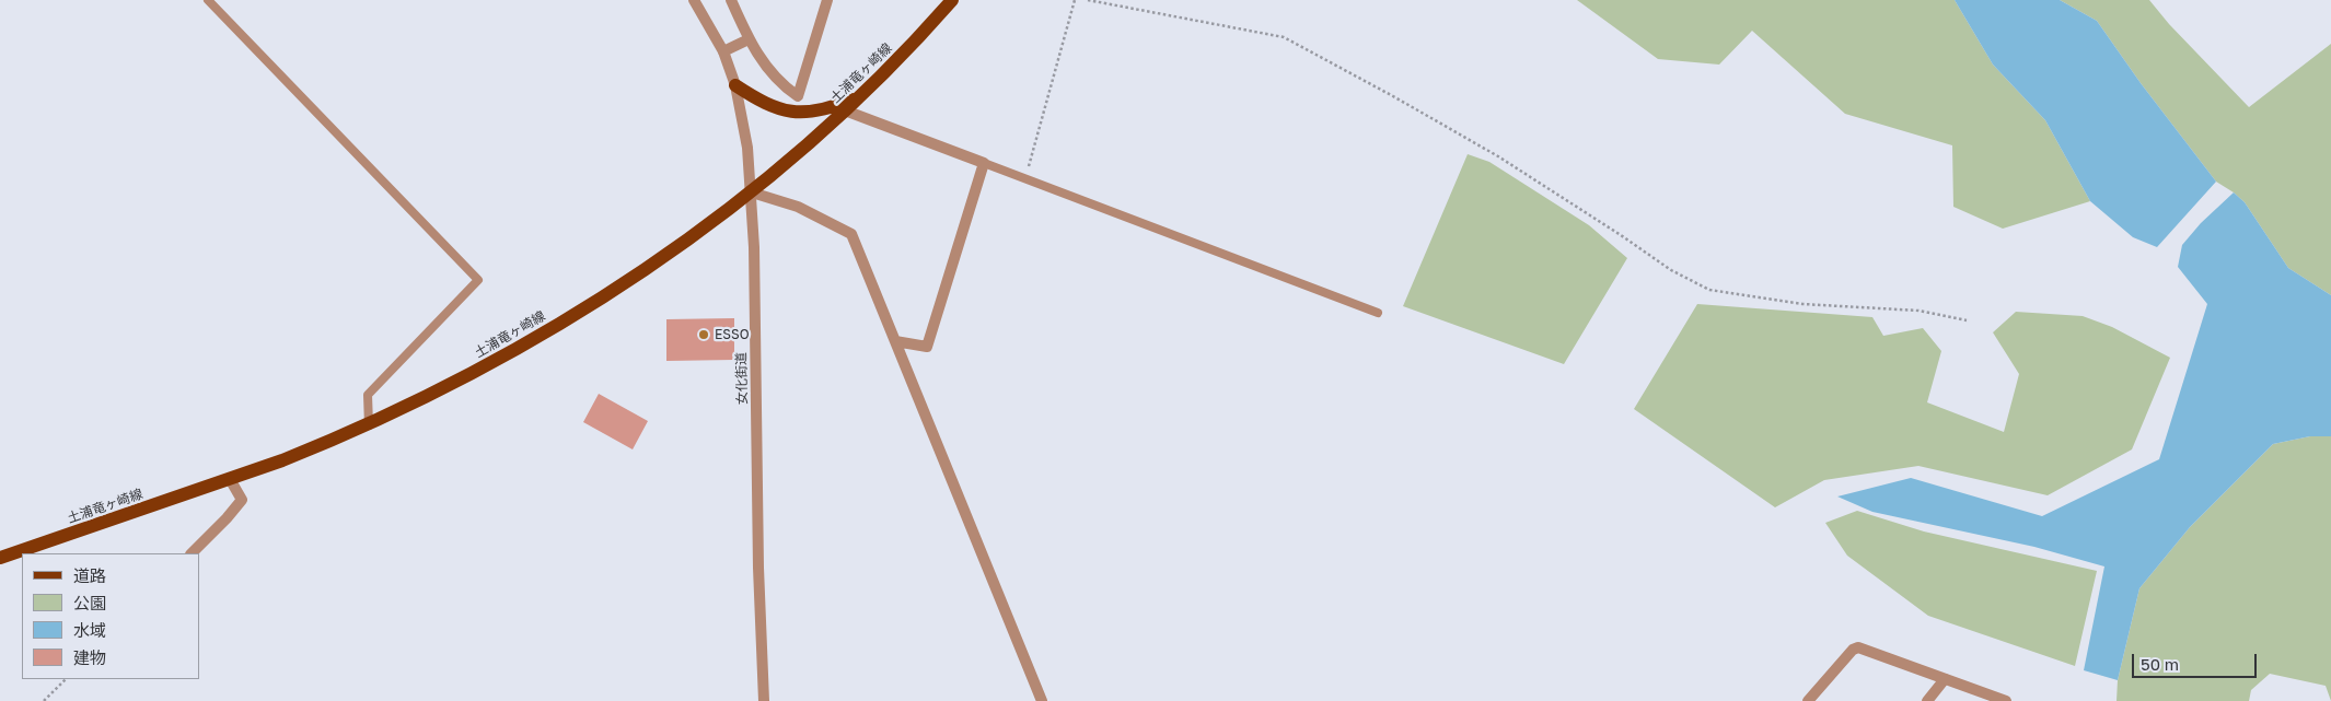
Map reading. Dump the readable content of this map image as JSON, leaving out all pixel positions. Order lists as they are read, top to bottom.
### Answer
{
  "streets": {
    "main road": ["土浦竜ヶ崎線"],
    "street": ["女化街道"]
  },
  "crossings": [
    ["土浦竜ヶ崎線", "女化街道"]
  ],
  "places": ["ESSO"],
  "legend": [
    "道路",
    "公園",
    "水域",
    "建物"
  ],
  "scale_bar": "50 m"
}
